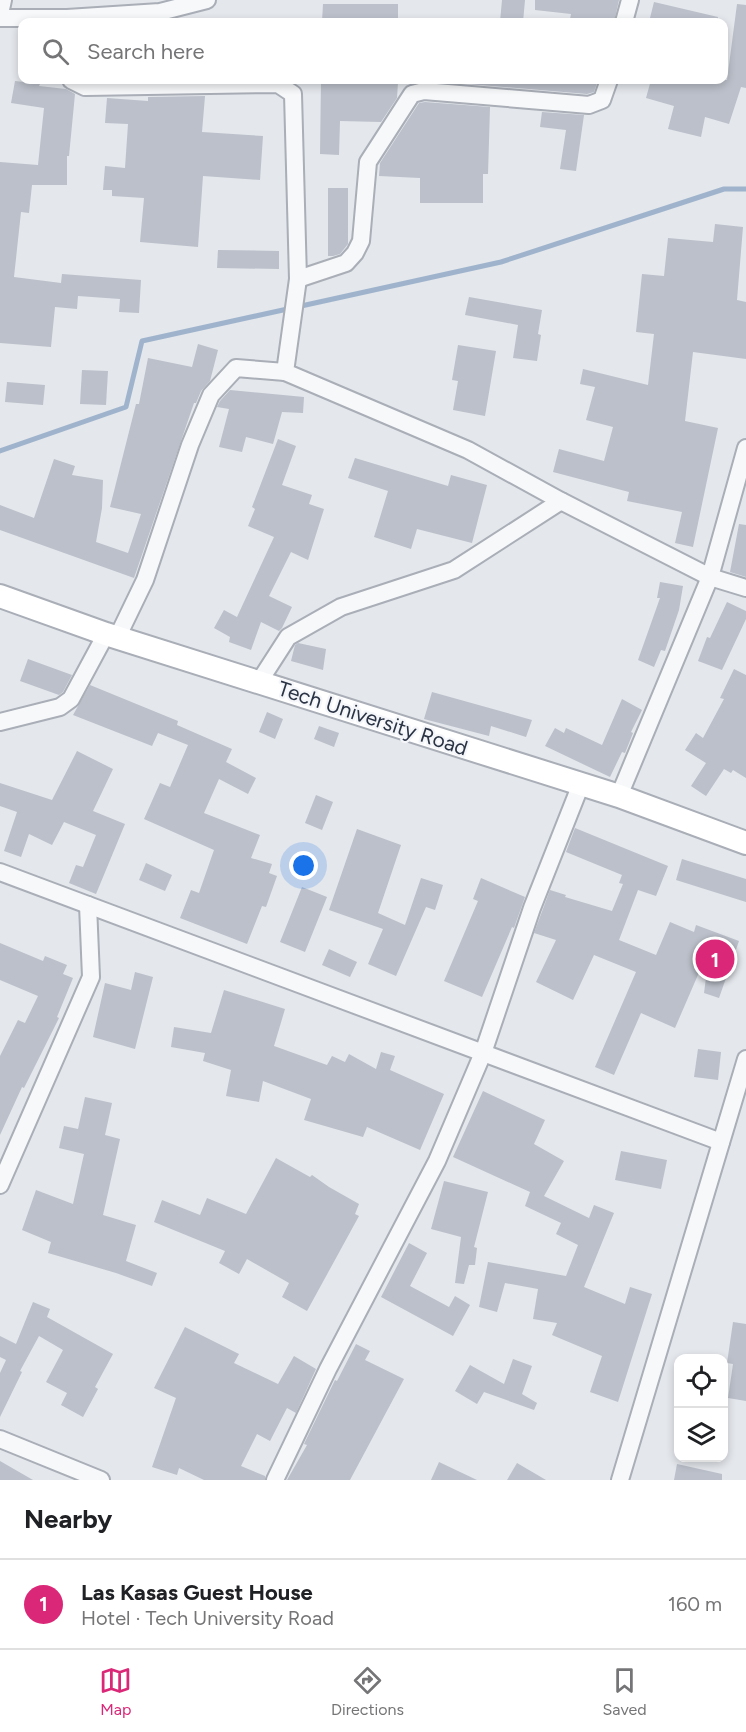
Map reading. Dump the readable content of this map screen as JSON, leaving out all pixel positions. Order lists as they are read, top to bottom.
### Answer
{
  "streets": {
    "street": ["Tech University Road"]
  },
  "page": {
    "search": "Search here",
    "pins": "1",
    "heading": "Nearby",
    "list": [
      {
        "mark": "1",
        "name": "Las Kasas Guest House",
        "note": "Hotel · Tech University Road",
        "value": "160 m"
      }
    ],
    "nav": ["Map", "Directions", "Saved"]
  }
}
